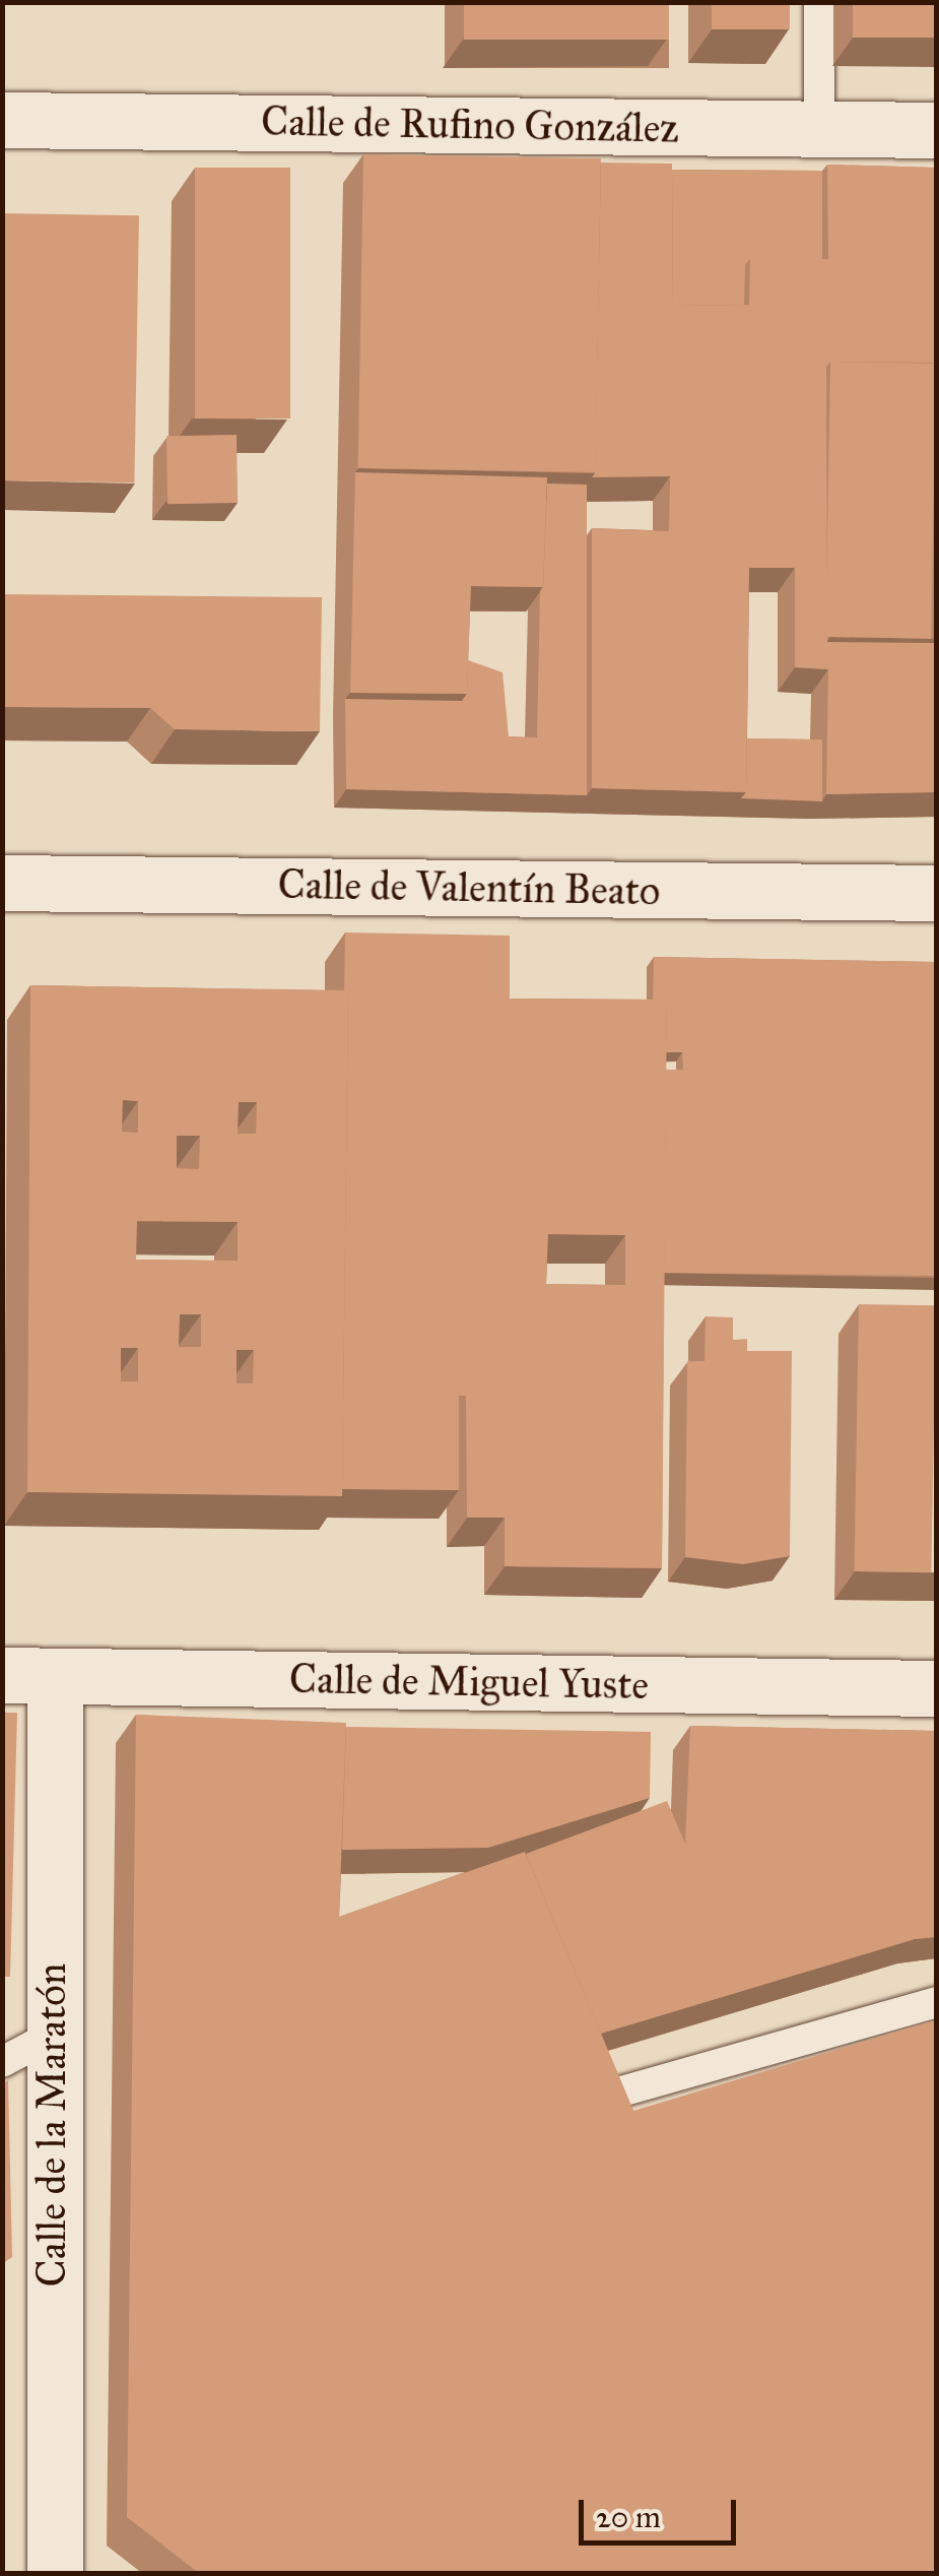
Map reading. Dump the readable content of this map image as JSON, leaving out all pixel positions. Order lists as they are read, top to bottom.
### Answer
{
  "streets": {
    "street": [
      "Calle de Rufino González",
      "Calle de Valentín Beato",
      "Calle de Miguel Yuste",
      "Calle de la Maratón"
    ]
  },
  "crossings": [
    ["Calle de Miguel Yuste", "Calle de la Maratón"]
  ],
  "scale_bar": "20 m"
}
